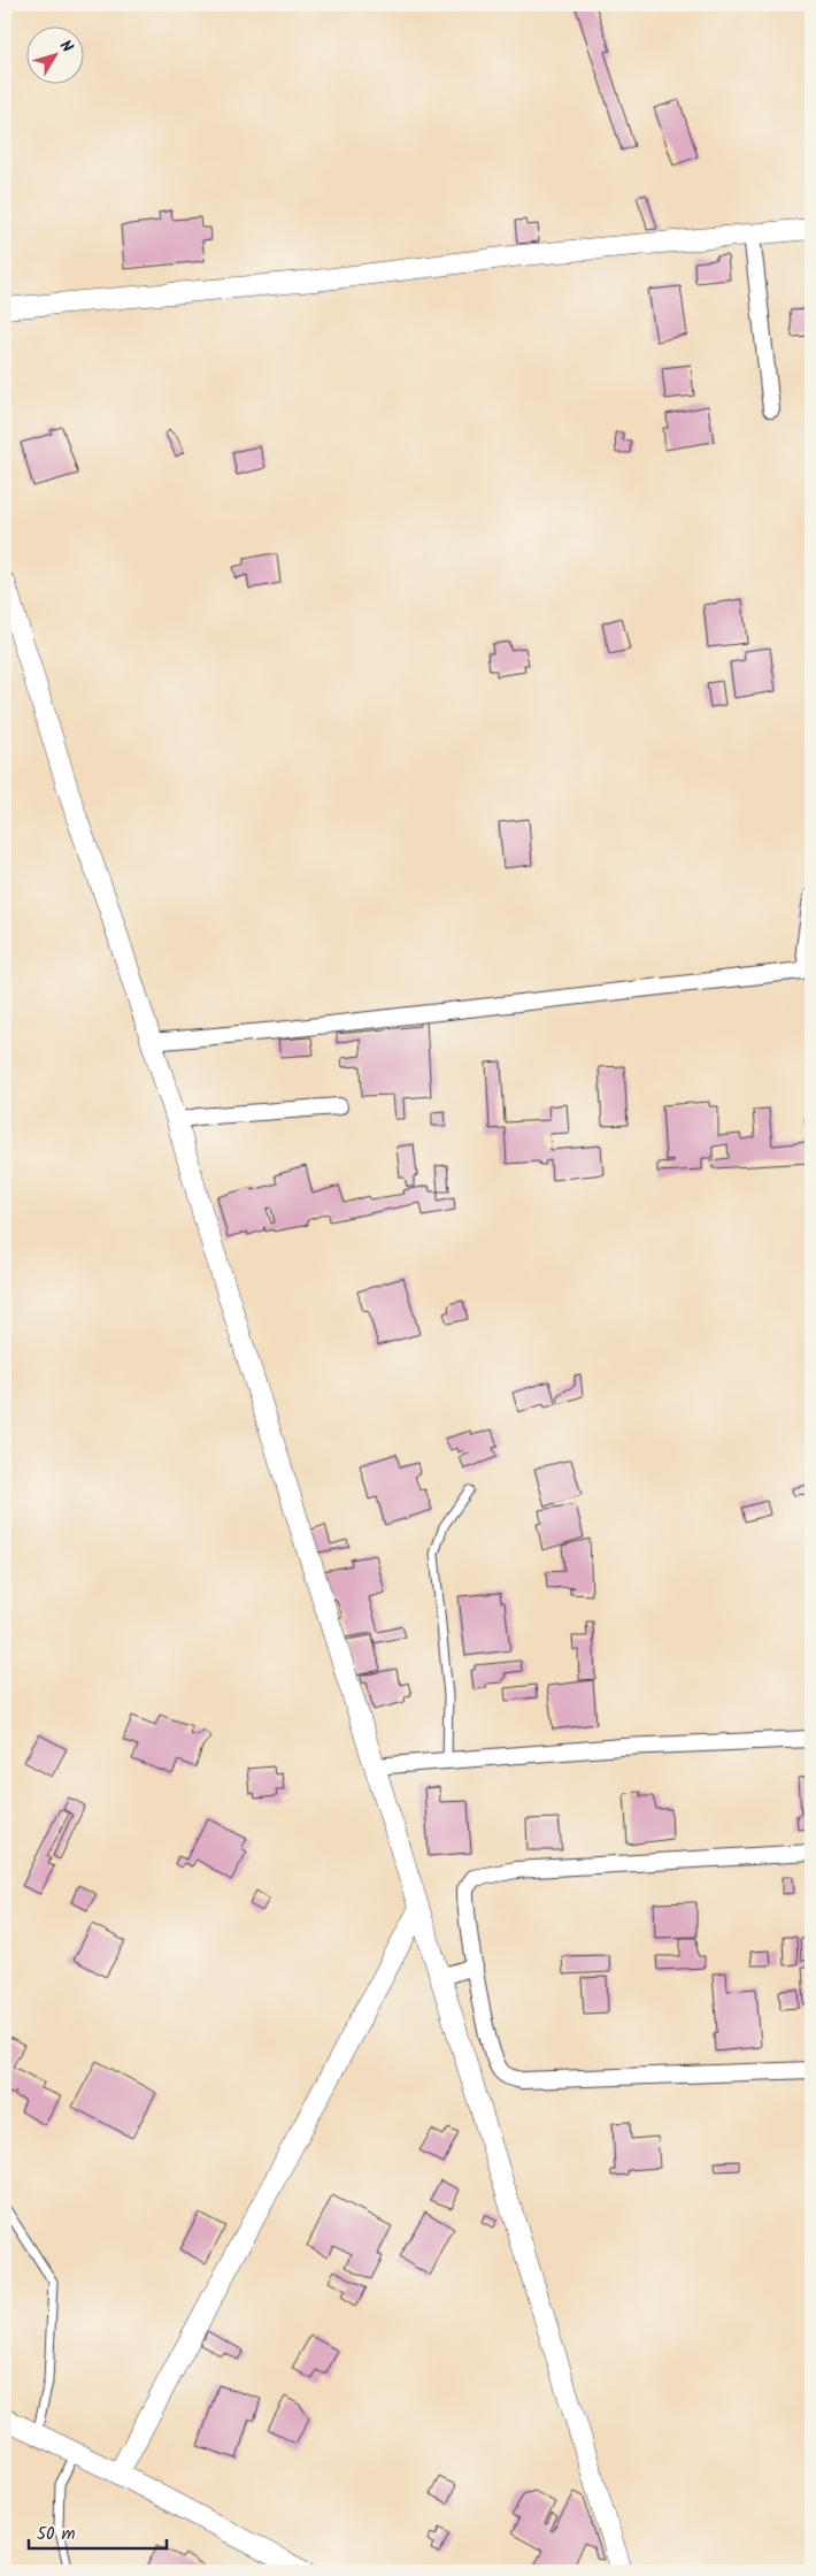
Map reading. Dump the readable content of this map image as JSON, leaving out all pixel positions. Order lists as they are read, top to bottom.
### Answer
{
  "scale_bar": "50 m",
  "north": "top right"
}
